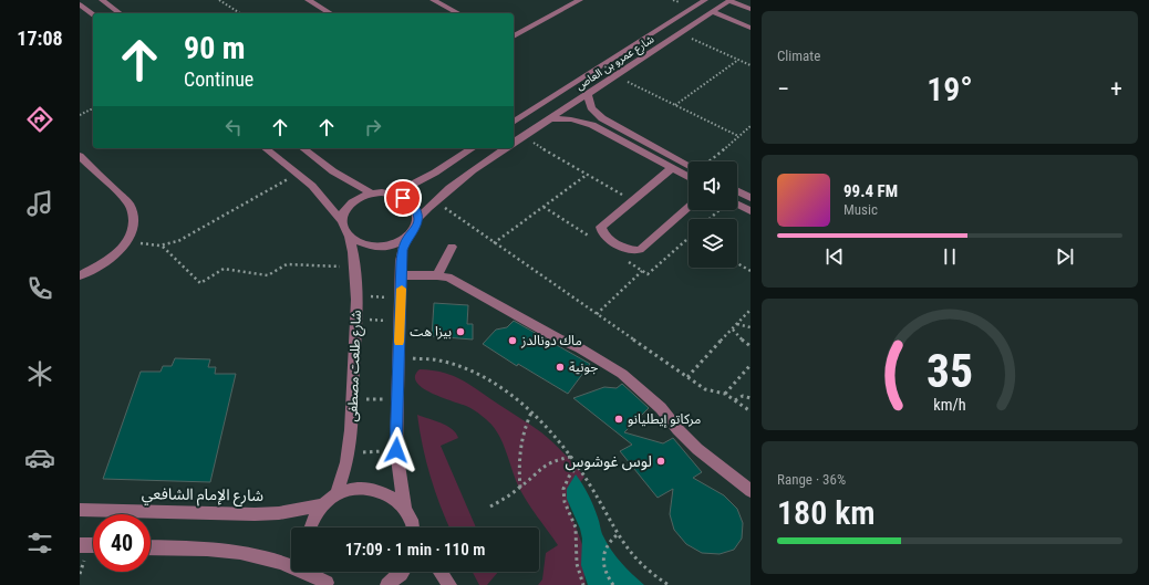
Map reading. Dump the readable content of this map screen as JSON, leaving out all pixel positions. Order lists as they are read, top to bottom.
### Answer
{
  "streets": {
    "street": ["شارع عمرو بن العاص", "شارع طلعت مصطفى", "شارع الإمام الشافعي"]
  },
  "crossings": [
    ["شارع عمرو بن العاص", "شارع طلعت مصطفى"]
  ],
  "places": [
    "بيزا هت",
    "ماك دونالدز",
    "جونية",
    "مركاتو إيطليانو",
    "لوس غوشوس"
  ],
  "page": {
    "tabs": "17:08",
    "tile": [
      "Climate",
      ["Range · 36%", "180 km"]
    ],
    "turn": ["90 m", "Continue"],
    "heat": ["−", "19°", "+"],
    "song": ["99.4 FM", "Music"],
    "limit": "40",
    "trip": "17:09 · 1 min · 110 m",
    "gauge": ["35", "km/h"]
  }
}
